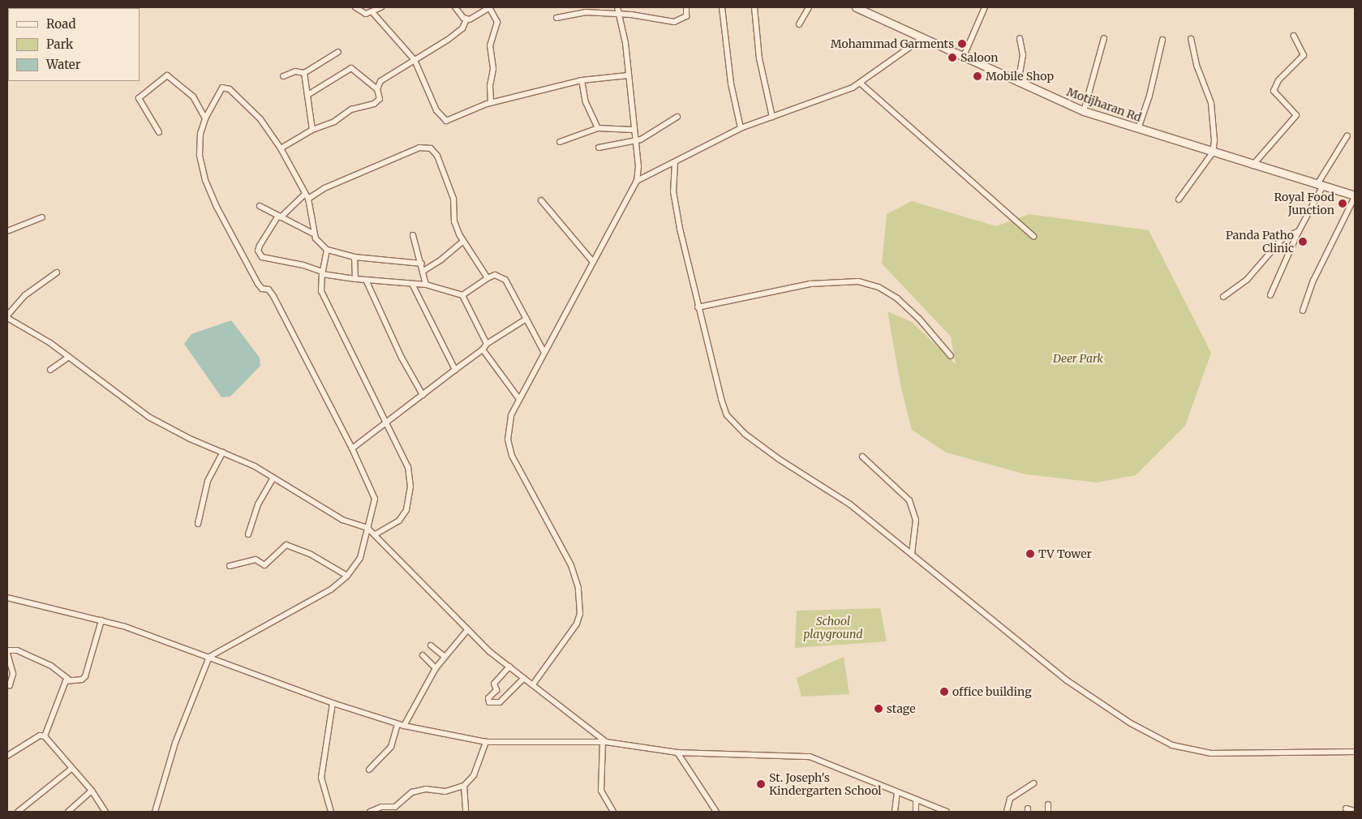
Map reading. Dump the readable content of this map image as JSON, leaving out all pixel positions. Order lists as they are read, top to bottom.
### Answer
{
  "streets": {
    "main road": ["Motijharan Rd"]
  },
  "parks": ["Deer Park", "School playground"],
  "places": [
    "Mohammad Garments",
    "Saloon",
    "Mobile Shop",
    "Royal Food Junction",
    "Panda Patho Clinic",
    "TV Tower",
    "office building",
    "stage",
    "St. Joseph's Kindergarten School"
  ],
  "legend": ["Road", "Park", "Water"]
}
